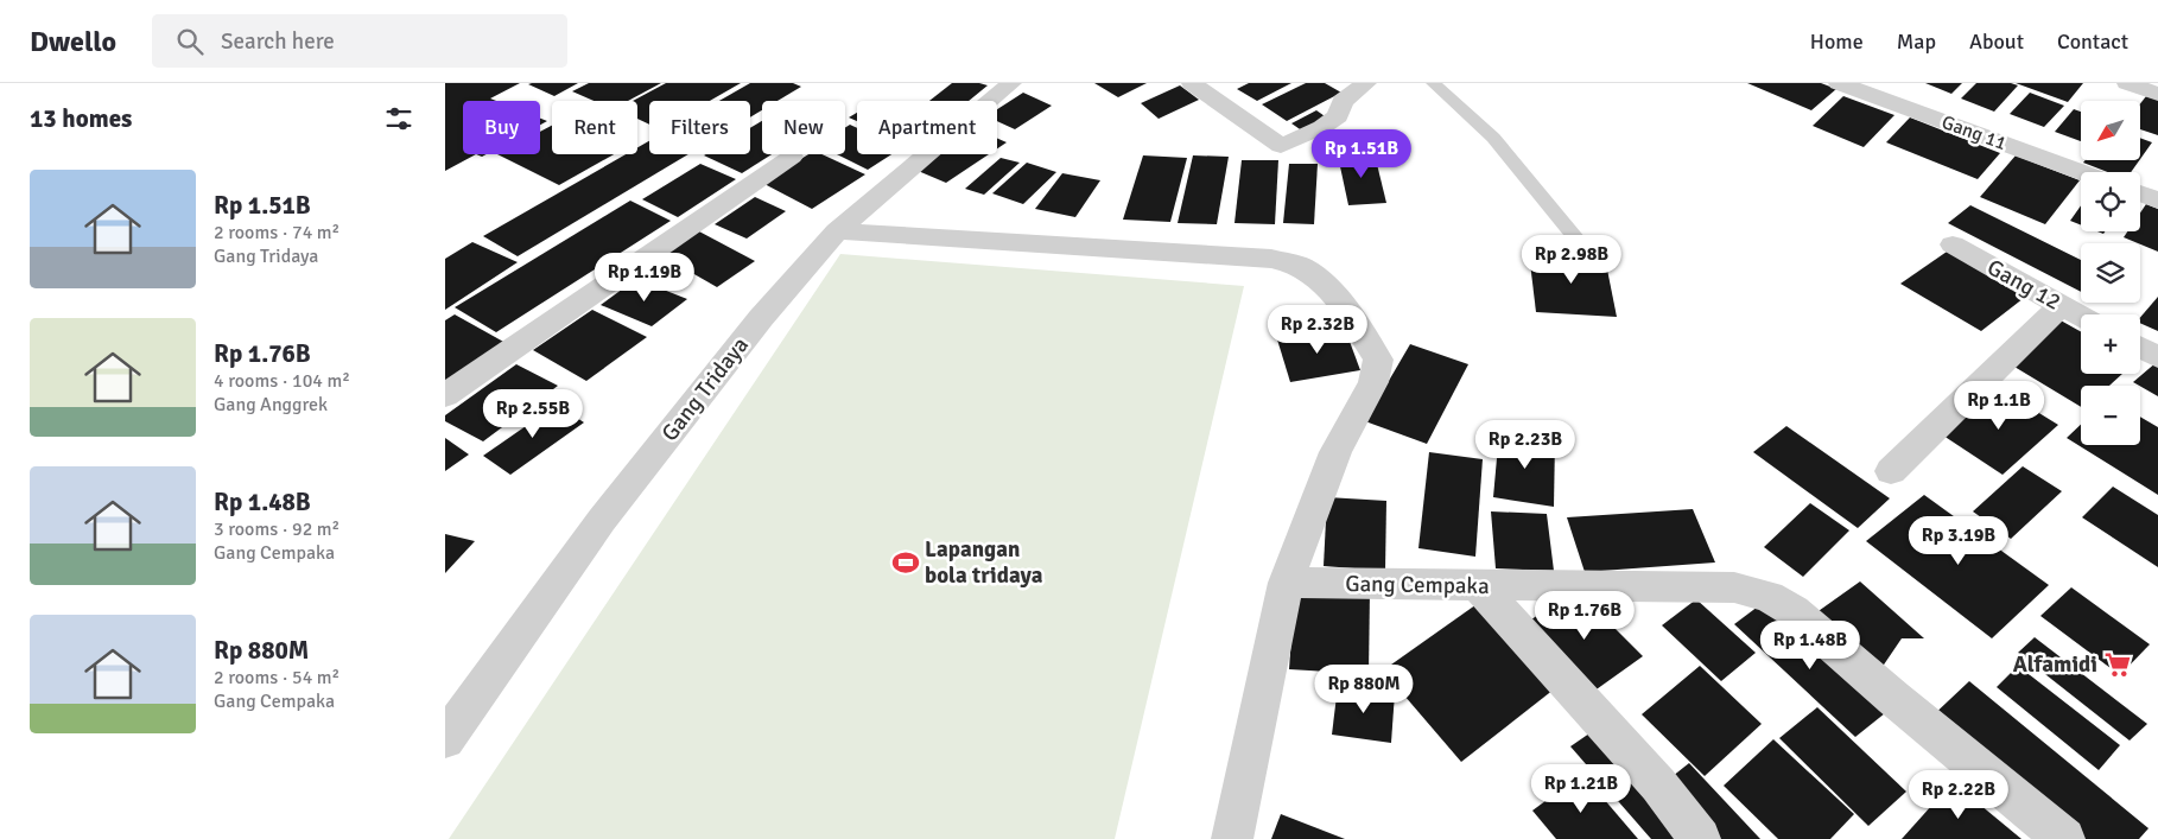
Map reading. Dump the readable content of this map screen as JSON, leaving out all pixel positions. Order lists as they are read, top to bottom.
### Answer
{
  "streets": {
    "street": [
      "Gang 11",
      "Gang 12",
      "Gang Tridaya",
      "Gang Cempaka"
    ]
  },
  "places": {
    "sports": ["Lapangan bola tridaya"],
    "supermarket": ["Alfamidi"]
  },
  "north": "bottom left",
  "page": {
    "header": "Dwello",
    "search": "Search here",
    "nav": [
      "Home",
      "Map",
      "About",
      "Contact"
    ],
    "heading": "13 homes",
    "map_buttons": ["+", "−"],
    "chip": [
      "Buy",
      "Rent",
      "Filters",
      "New",
      "Apartment"
    ],
    "price": [
      "Rp 1.51B",
      "Rp 2.98B",
      "Rp 1.19B",
      "Rp 2.32B",
      "Rp 1.1B",
      "Rp 2.55B",
      "Rp 2.23B",
      "Rp 3.19B",
      "Rp 1.76B",
      "Rp 1.48B",
      "Rp 880M",
      "Rp 1.21B",
      "Rp 2.22B"
    ],
    "list": [
      {
        "name": "Rp 1.51B",
        "note": "2 rooms · 74 m² · Gang Tridaya"
      },
      {
        "name": "Rp 1.76B",
        "note": "4 rooms · 104 m² · Gang Anggrek"
      },
      {
        "name": "Rp 1.48B",
        "note": "3 rooms · 92 m² · Gang Cempaka"
      },
      {
        "name": "Rp 880M",
        "note": "2 rooms · 54 m² · Gang Cempaka"
      }
    ]
  }
}
